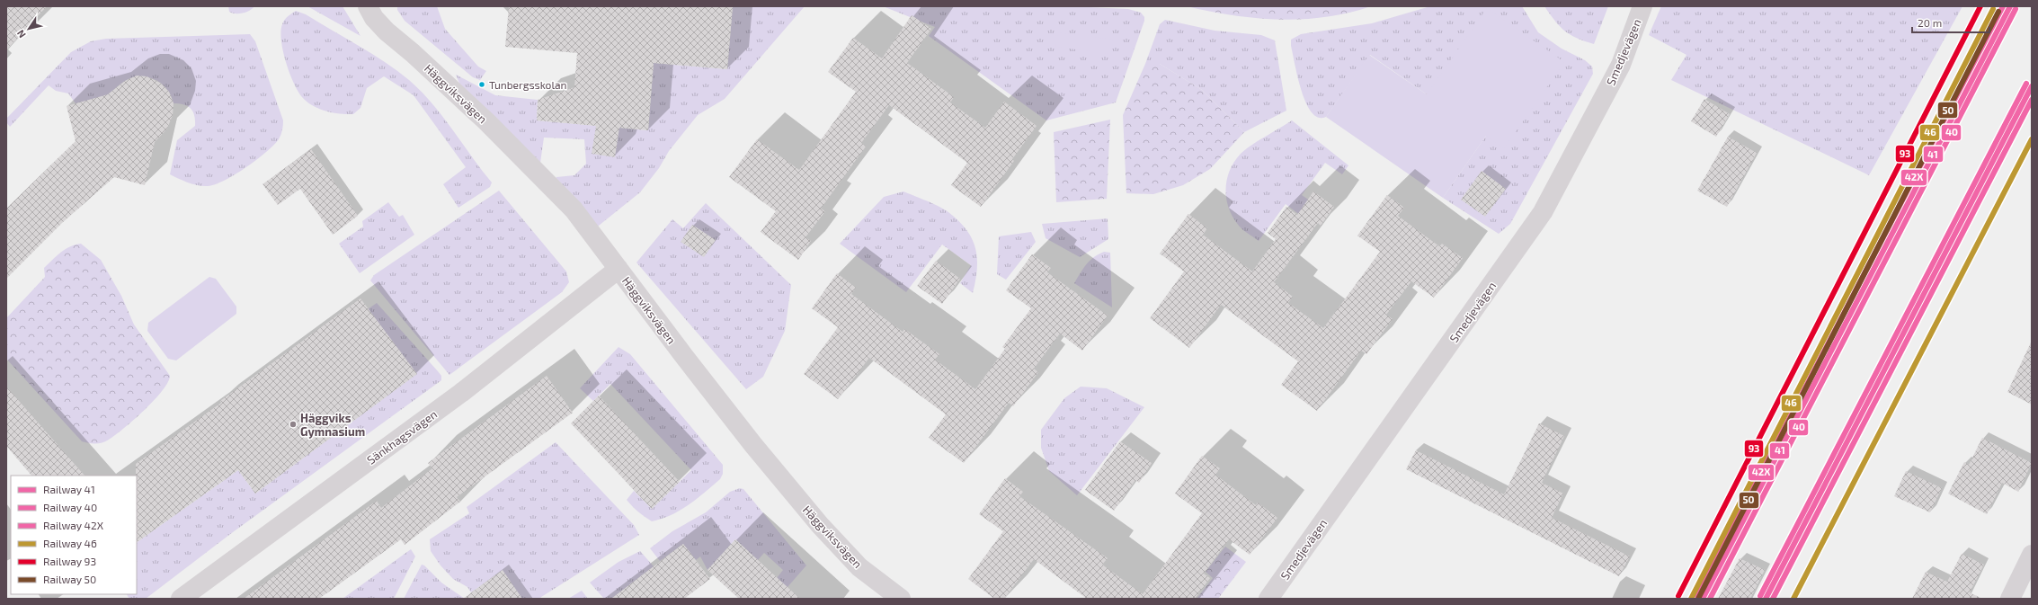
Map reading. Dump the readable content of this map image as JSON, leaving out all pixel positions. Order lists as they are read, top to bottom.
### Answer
{
  "streets": {
    "street": ["Smedjevägen", "Häggviksvägen", "Sänkhagsvägen"]
  },
  "crossings": [
    ["Häggviksvägen", "Sänkhagsvägen"]
  ],
  "places": ["Tunbergsskolan", "Häggviks Gymnasium"],
  "lines": [
    "rail line 41",
    "rail line 42X",
    "rail line 93",
    "rail line 40",
    "rail line 46",
    "rail line 50"
  ],
  "legend": [
    "Railway 41",
    "Railway 40",
    "Railway 42X",
    "Railway 46",
    "Railway 93",
    "Railway 50"
  ],
  "scale_bar": "20 m",
  "north": "bottom left"
}
